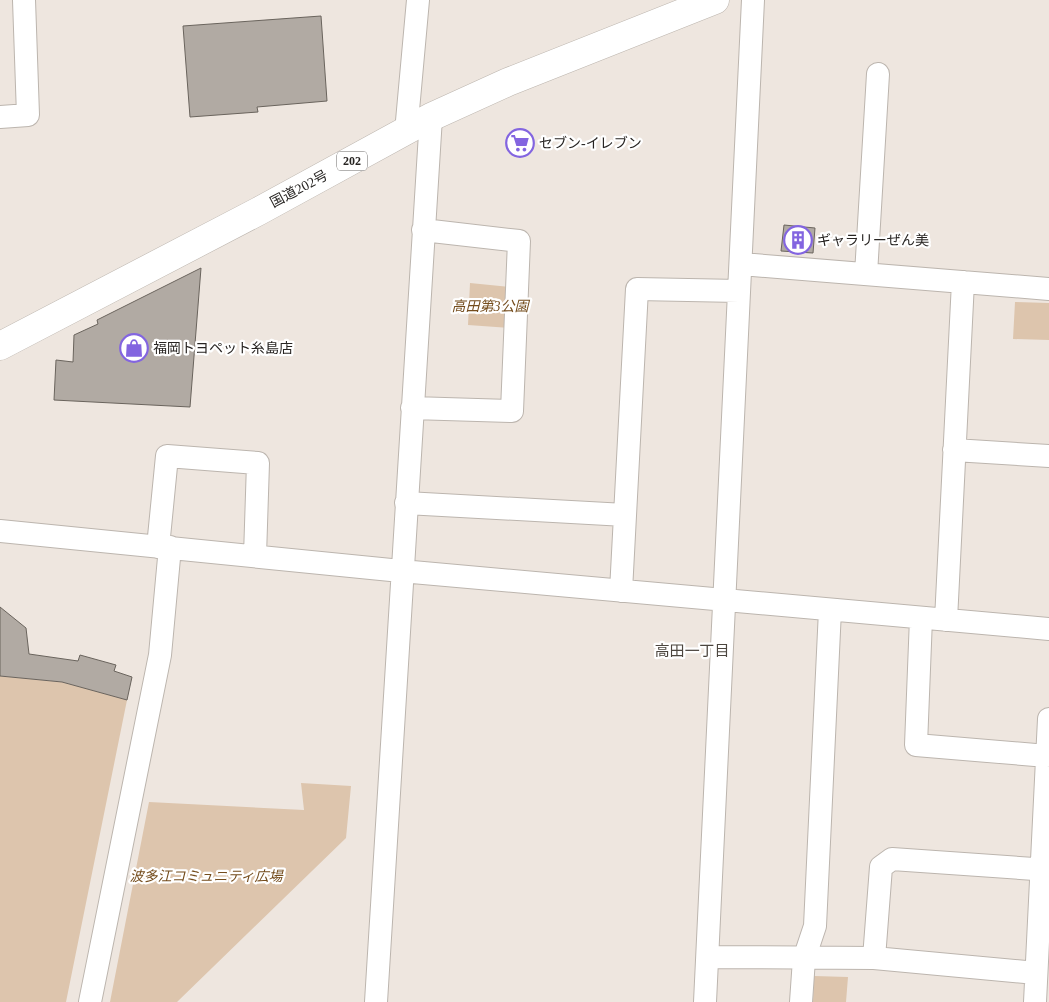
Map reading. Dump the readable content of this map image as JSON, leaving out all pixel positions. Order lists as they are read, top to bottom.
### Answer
{
  "streets": {
    "highway": ["202", "国道202号"]
  },
  "districts": ["高田一丁目"],
  "parks": ["高田第3公園", "波多江コミュニティ広場"],
  "places": {
    "supermarket": ["セブン-イレブン"],
    "building": ["ギャラリーぜん美"],
    "shop": ["福岡トヨペット糸島店"]
  }
}
